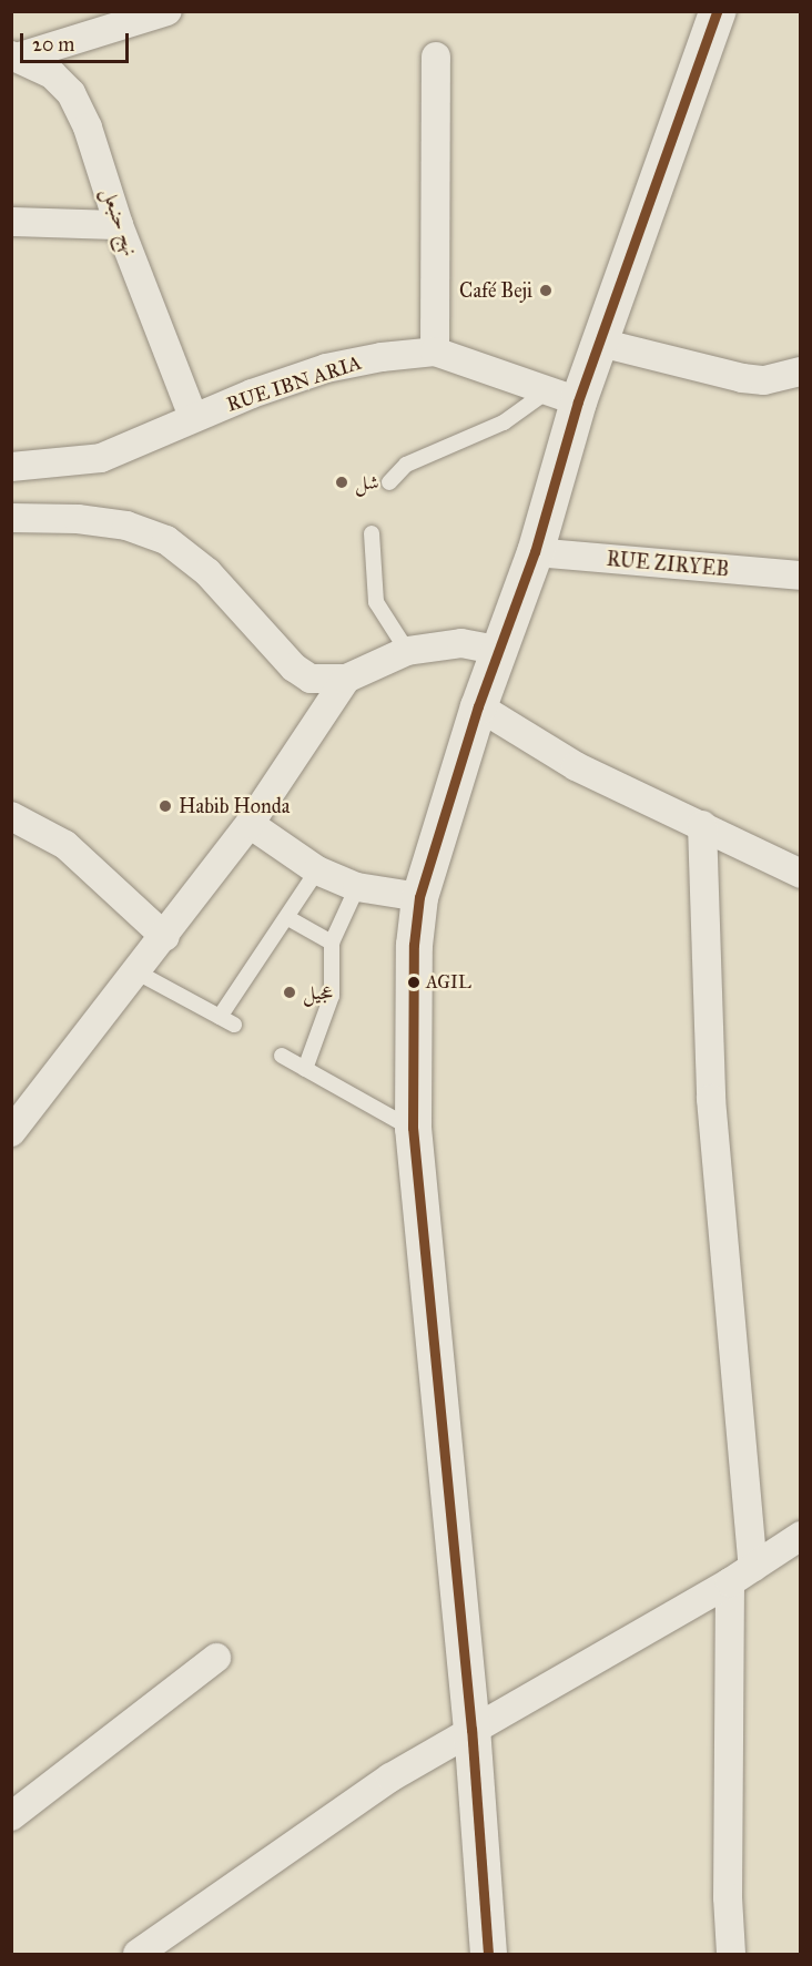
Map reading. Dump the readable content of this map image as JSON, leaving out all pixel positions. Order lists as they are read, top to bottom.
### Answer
{
  "streets": {
    "street": ["نهج حنبعل", "RUE IBN ARIA", "RUE ZIRYEB"]
  },
  "crossings": [
    ["نهج حنبعل", "RUE IBN ARIA"]
  ],
  "places": [
    "Café Beji",
    "شل",
    "Habib Honda",
    "AGIL",
    "عجيل"
  ],
  "scale_bar": "20 m"
}
